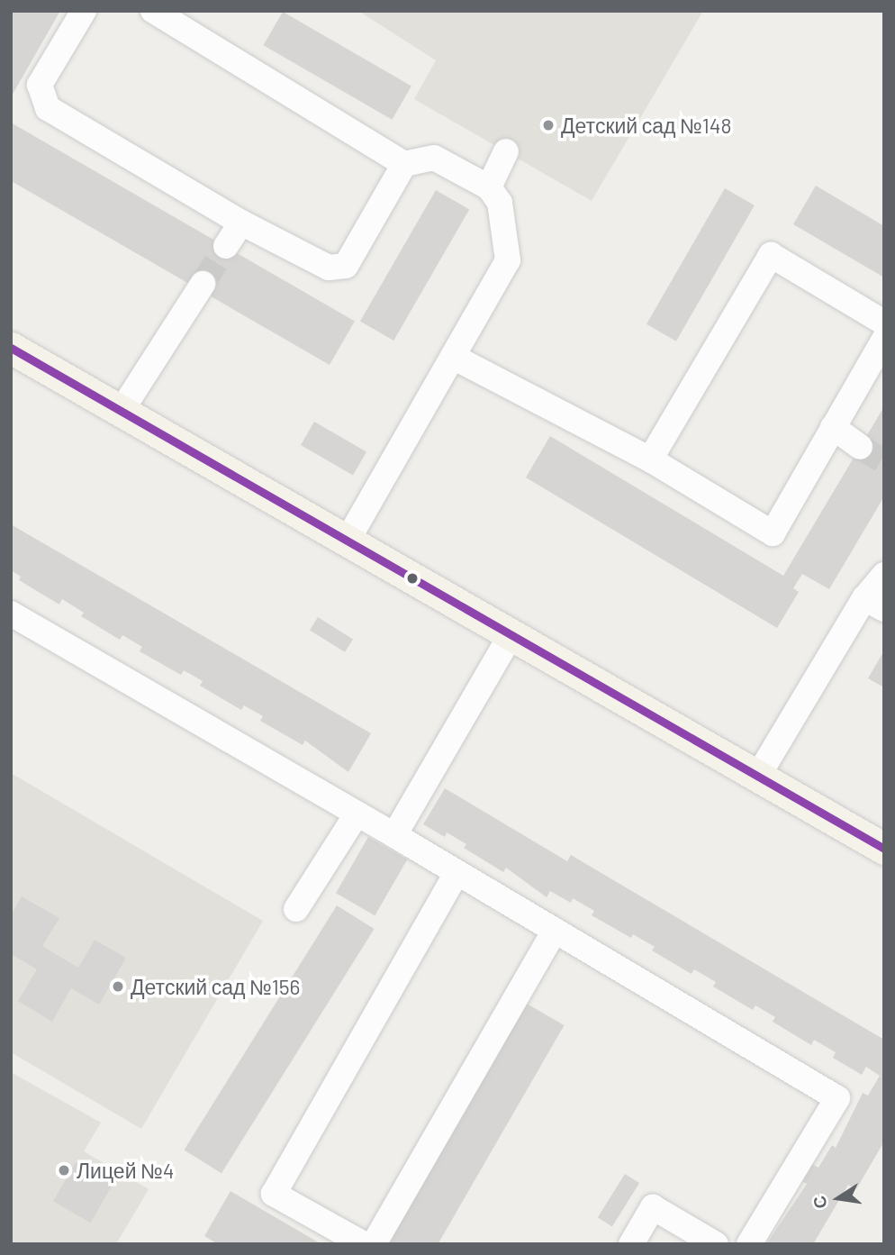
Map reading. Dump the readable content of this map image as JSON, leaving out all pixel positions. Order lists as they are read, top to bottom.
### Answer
{
  "places": ["Детский сад №148", "Детский сад №156", "Лицей №4"],
  "north": "left"
}
